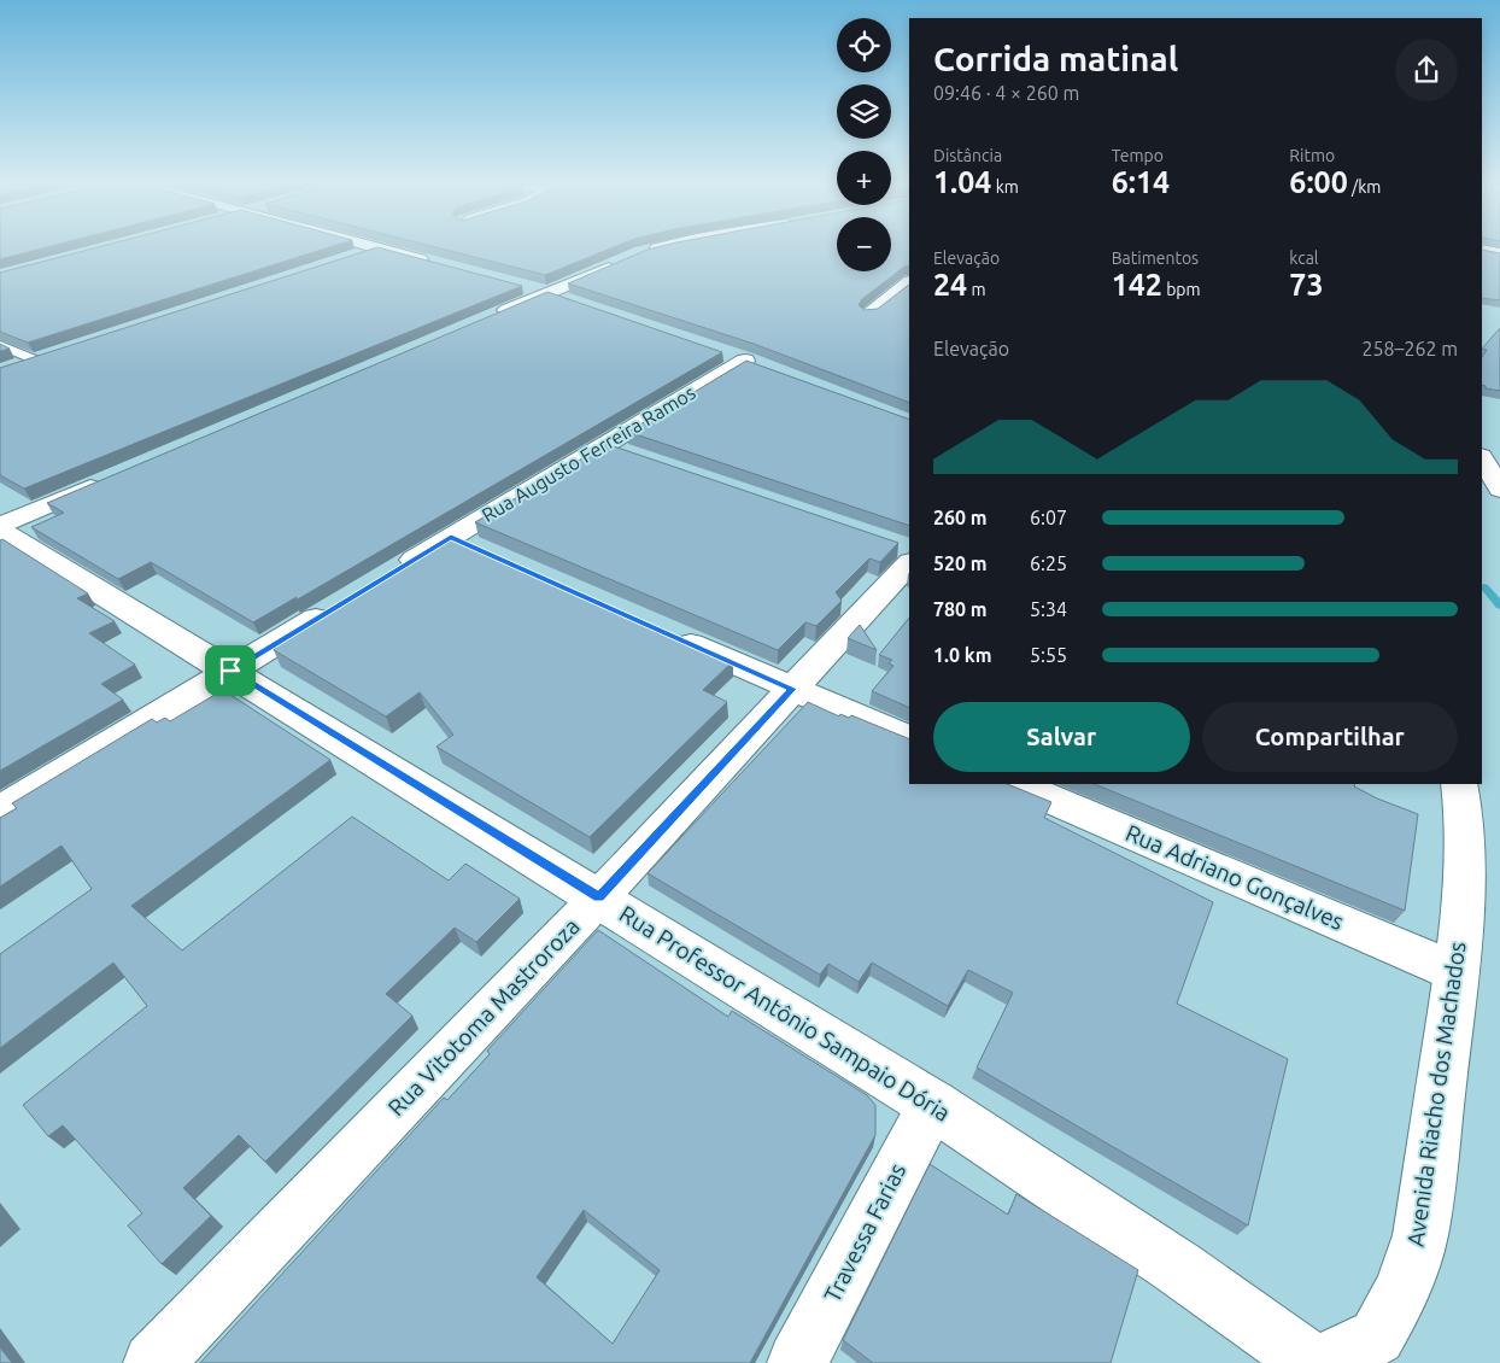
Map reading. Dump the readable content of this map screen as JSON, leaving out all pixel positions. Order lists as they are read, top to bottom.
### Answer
{
  "streets": {
    "street": [
      "Rua Augusto Ferreira Ramos",
      "Rua Adriano Gonçalves",
      "Rua Professor Antônio Sampaio Dória",
      "Rua Vitotoma Mastroroza",
      "Avenida Riacho dos Machados",
      "Travessa Farias"
    ]
  },
  "crossings": [
    ["Rua Adriano Gonçalves", "Avenida Riacho dos Machados"],
    ["Rua Professor Antônio Sampaio Dória", "Rua Vitotoma Mastroroza"],
    ["Rua Professor Antônio Sampaio Dória", "Travessa Farias"]
  ],
  "page": {
    "map_buttons": ["+", "−"],
    "heading": ["Corrida matinal", "09:46 · 4 × 260 m"],
    "stats": [
      ["Distância", "1.04 km"],
      ["Tempo", "6:14"],
      ["Ritmo", "6:00 /km"],
      ["Elevação", "24 m"],
      ["Batimentos", "142 bpm"],
      ["kcal", "73"]
    ],
    "chart": ["Elevação", "258–262 m"],
    "list": [
      {
        "name": "260 m",
        "note": "6:07"
      },
      {
        "name": "520 m",
        "note": "6:25"
      },
      {
        "name": "780 m",
        "note": "5:34"
      },
      {
        "name": "1.0 km",
        "note": "5:55"
      }
    ],
    "buttons": ["Salvar", "Compartilhar"]
  }
}
